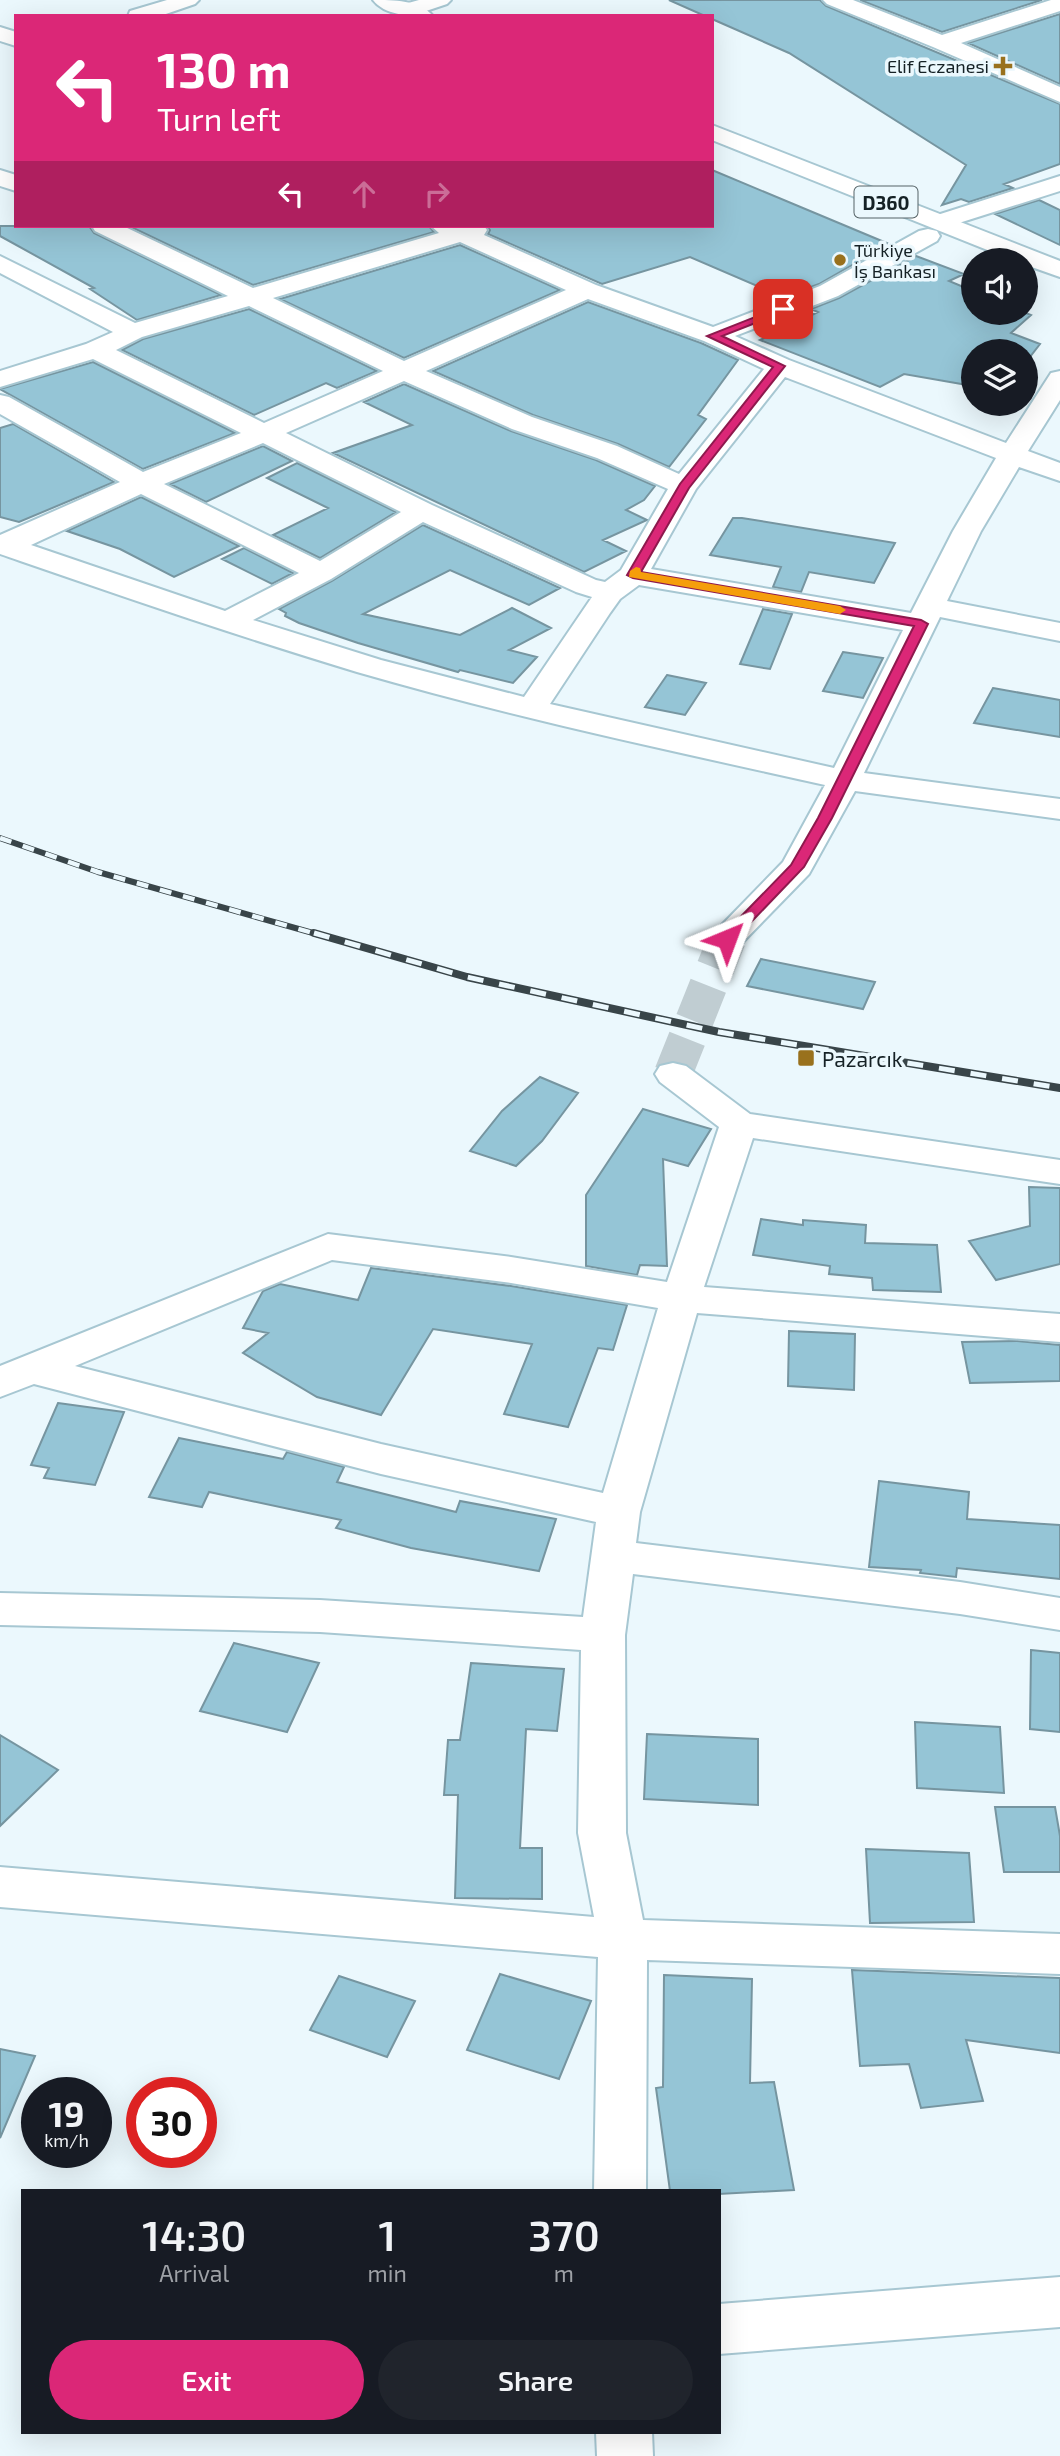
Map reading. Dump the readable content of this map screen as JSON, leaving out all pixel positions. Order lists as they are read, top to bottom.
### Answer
{
  "streets": {
    "main road": ["D360"]
  },
  "places": {
    "health": ["Elif Eczanesi"],
    "other": ["Türkiye İş Bankası"],
    "transit": ["Pazarcık"]
  },
  "page": {
    "turn": ["130 m", "Turn left"],
    "speed": "19 km/h",
    "limit": "30",
    "eta": [
      "14:30",
      "Arrival",
      "1",
      "min",
      "370",
      "m"
    ],
    "buttons": ["Exit", "Share"]
  }
}
